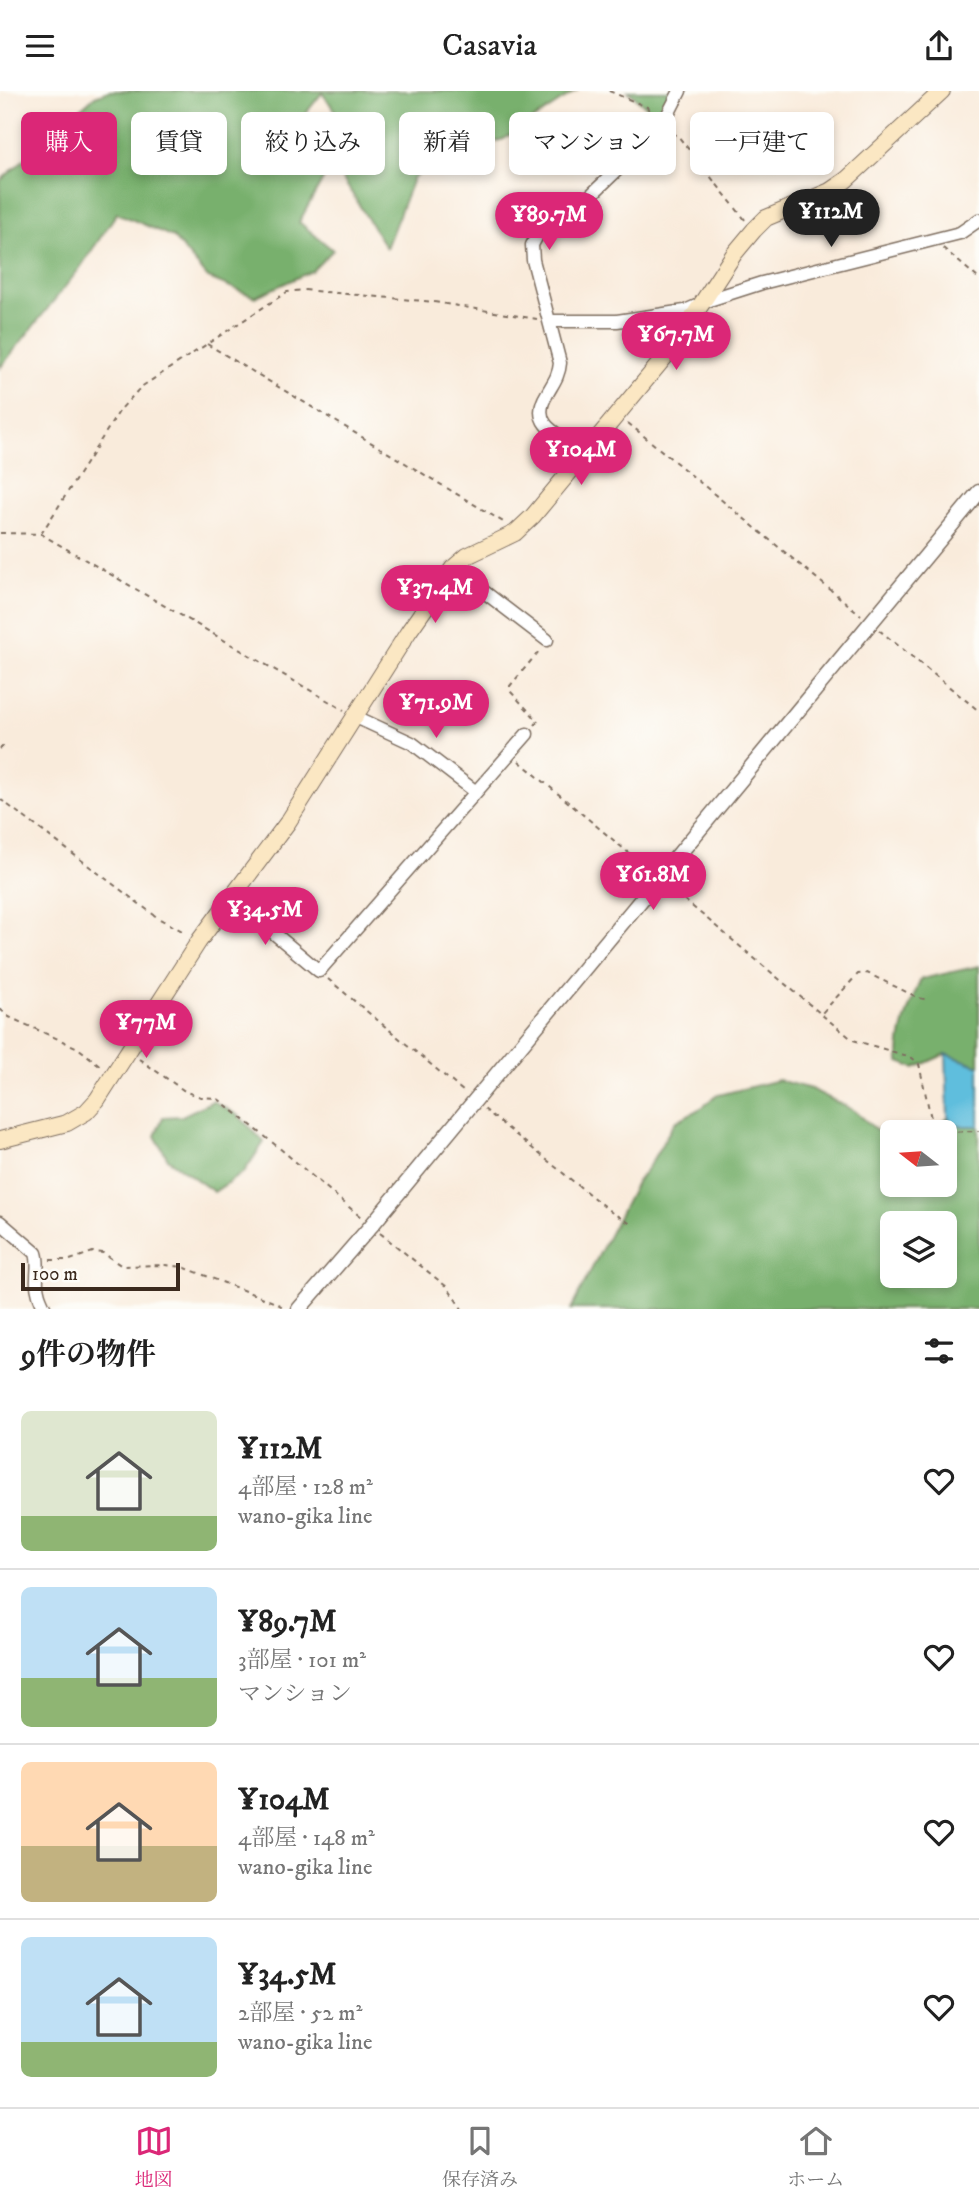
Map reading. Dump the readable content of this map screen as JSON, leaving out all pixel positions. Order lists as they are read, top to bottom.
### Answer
{
  "scale_bar": "100 m",
  "north": "left",
  "page": {
    "header": "Casavia",
    "chip": [
      "購入",
      "賃貸",
      "絞り込み",
      "新着",
      "マンション",
      "一戸建て"
    ],
    "price": [
      "¥112M",
      "¥89.7M",
      "¥67.7M",
      "¥104M",
      "¥37.4M",
      "¥71.9M",
      "¥61.8M",
      "¥34.5M",
      "¥77M"
    ],
    "scale": "100 m",
    "heading": "9件の物件",
    "list": [
      {
        "name": "¥112M",
        "note": "4部屋 · 128 m² · wano-gika line"
      },
      {
        "name": "¥89.7M",
        "note": "3部屋 · 101 m² · マンション"
      },
      {
        "name": "¥104M",
        "note": "4部屋 · 148 m² · wano-gika line"
      },
      {
        "name": "¥34.5M",
        "note": "2部屋 · 52 m² · wano-gika line"
      }
    ],
    "tabs": ["地図", "保存済み", "ホーム"]
  }
}
